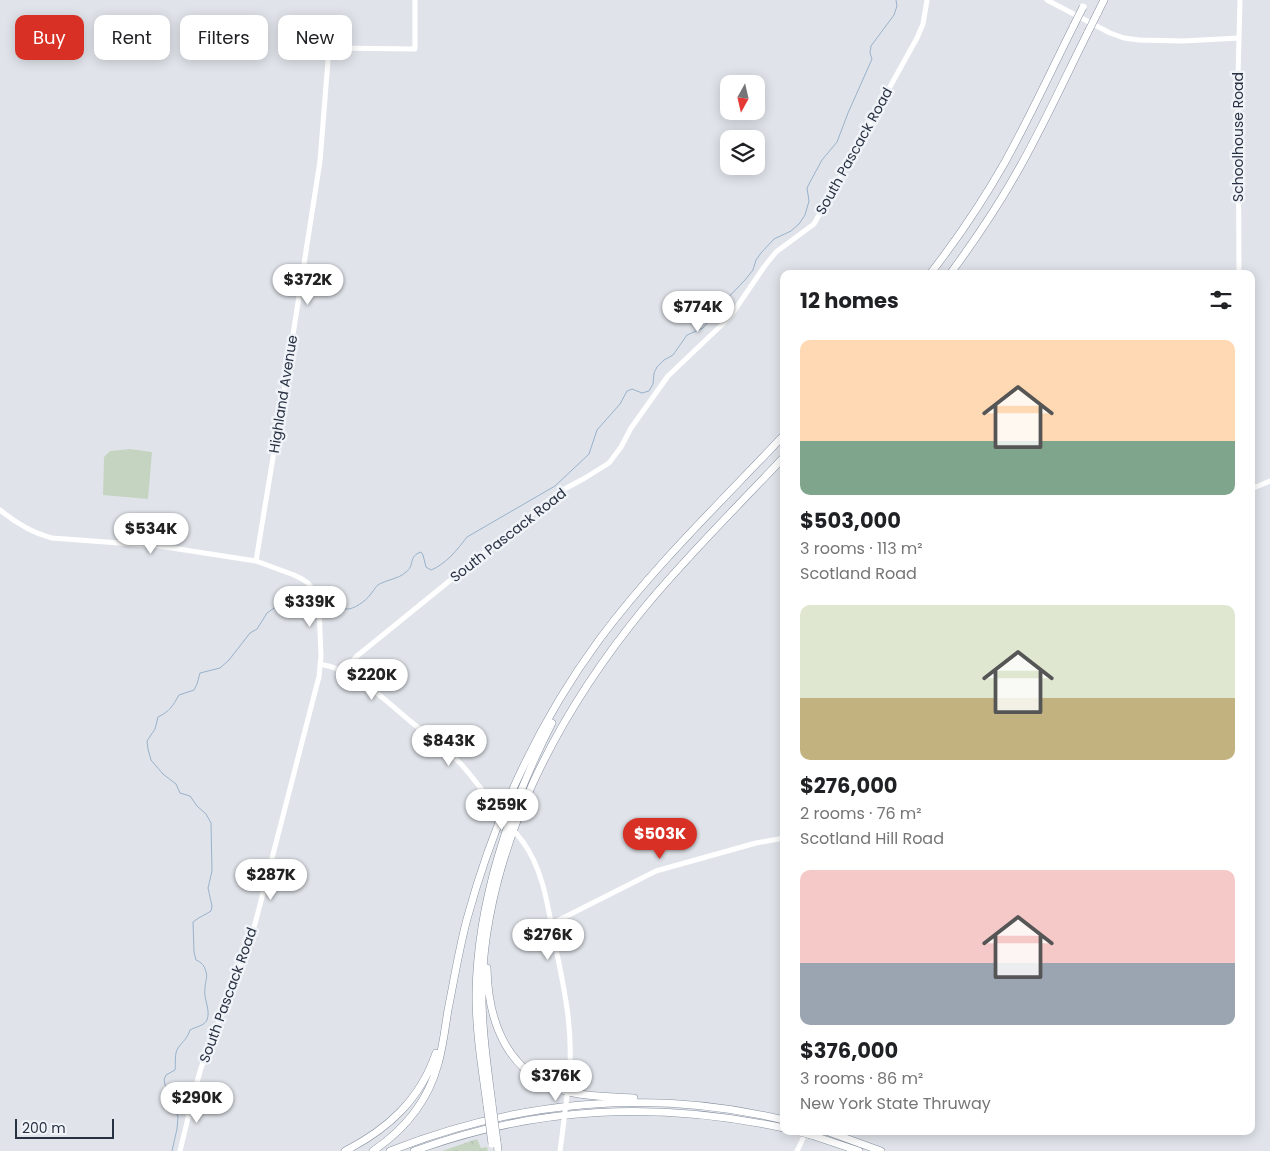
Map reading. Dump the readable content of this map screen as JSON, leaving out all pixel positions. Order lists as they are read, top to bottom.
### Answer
{
  "streets": {
    "street": ["Schoolhouse Road", "South Pascack Road", "Highland Avenue"]
  },
  "crossings": [
    ["South Pascack Road", "Highland Avenue"]
  ],
  "scale_bar": "200 m",
  "north": "bottom",
  "page": {
    "chip": [
      "Buy",
      "Rent",
      "Filters",
      "New"
    ],
    "price": [
      "$372K",
      "$774K",
      "$534K",
      "$339K",
      "$220K",
      "$843K",
      "$259K",
      "$503K",
      "$287K",
      "$276K",
      "$376K",
      "$290K"
    ],
    "heading": "12 homes",
    "list": [
      {
        "name": "$503,000",
        "note": "3 rooms · 113 m² · Scotland Road"
      },
      {
        "name": "$276,000",
        "note": "2 rooms · 76 m² · Scotland Hill Road"
      },
      {
        "name": "$376,000",
        "note": "3 rooms · 86 m² · New York State Thruway"
      }
    ],
    "scale": "200 m"
  }
}
